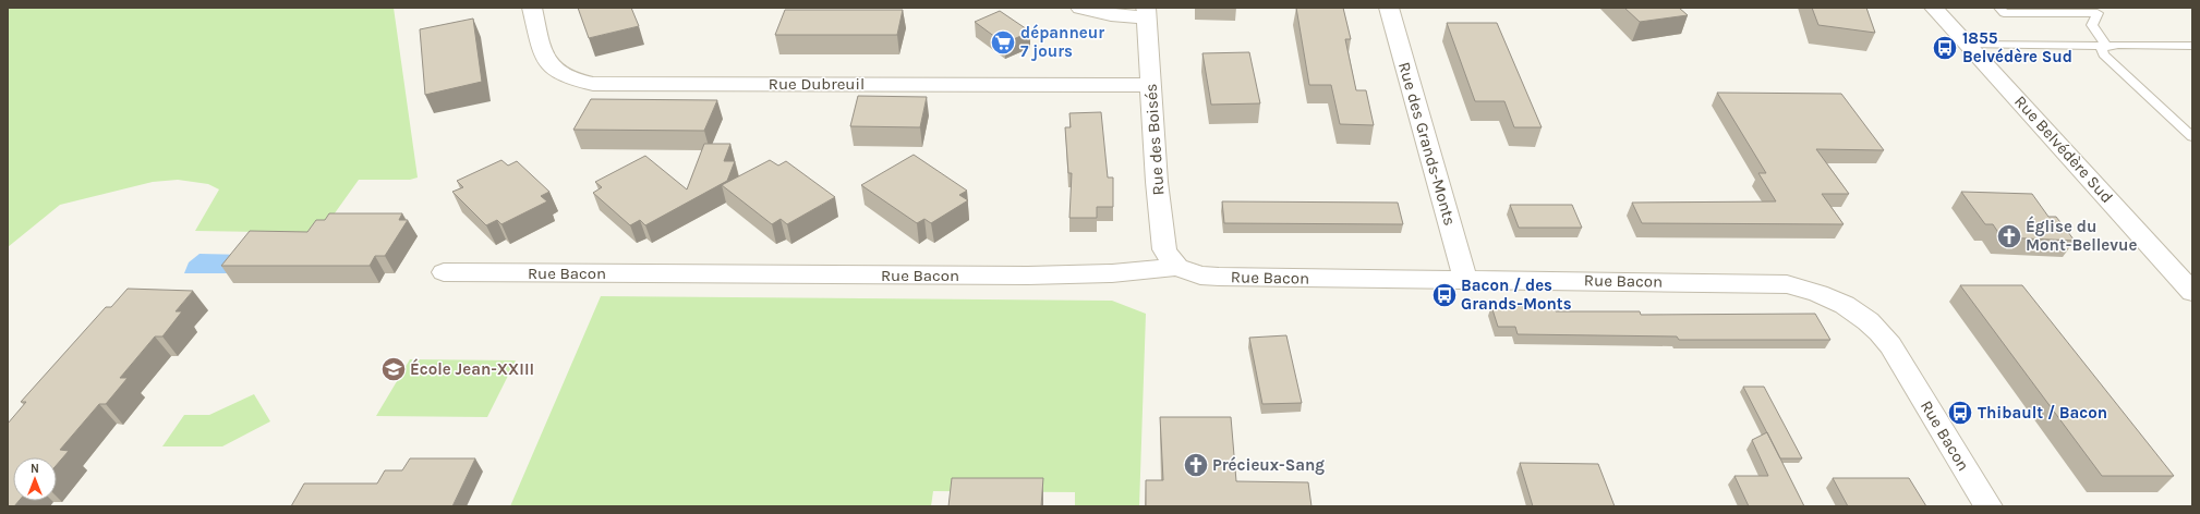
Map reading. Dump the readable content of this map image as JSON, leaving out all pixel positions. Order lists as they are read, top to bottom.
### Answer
{
  "streets": {
    "street": [
      "Rue Dubreuil",
      "Rue des Boisés",
      "Rue des Grands-Monts",
      "Rue Belvédère Sud",
      "Rue Bacon"
    ]
  },
  "crossings": [
    ["Rue Dubreuil", "Rue des Boisés"],
    ["Rue des Boisés", "Rue Bacon"],
    ["Rue des Grands-Monts", "Rue Bacon"]
  ],
  "places": {
    "supermarket": ["dépanneur 7 jours"],
    "bus stop": ["1855 Belvédère Sud", "Bacon / des Grands-Monts", "Thibault / Bacon"],
    "church": ["Église du Mont-Bellevue", "Précieux-Sang"],
    "school or university": ["École Jean-XXIII"]
  },
  "north": "top"
}
